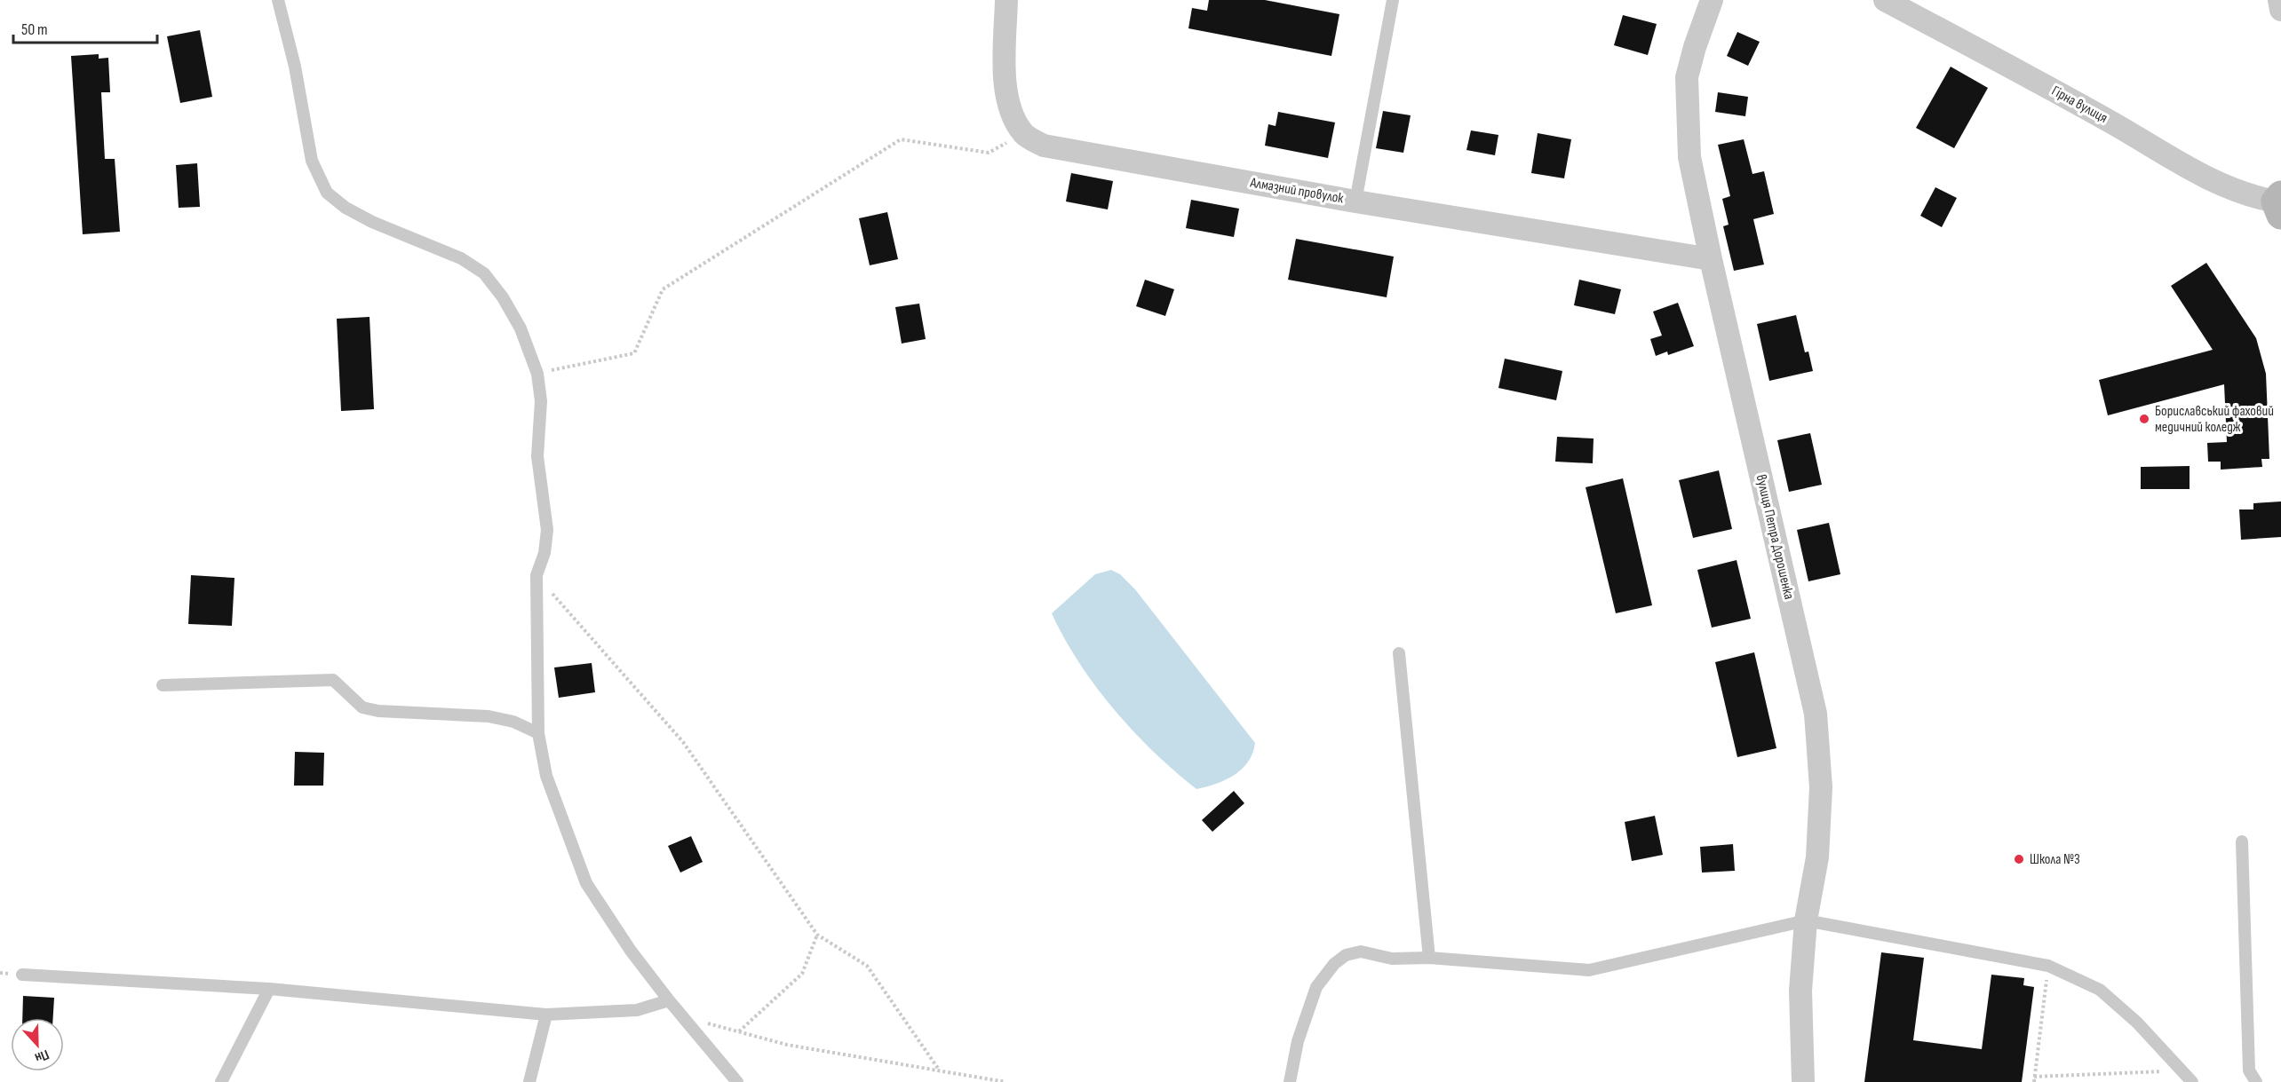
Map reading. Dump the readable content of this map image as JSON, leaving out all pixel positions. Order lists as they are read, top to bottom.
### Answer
{
  "streets": {
    "street": ["Гірна вулиця", "Алмазний провулок", "вулиця Петра Дорошенка"]
  },
  "crossings": [
    ["Алмазний провулок", "вулиця Петра Дорошенка"]
  ],
  "places": ["Бориславський фаховий медичний коледж", "Школа №3"],
  "scale_bar": "50 m",
  "north": "bottom"
}
